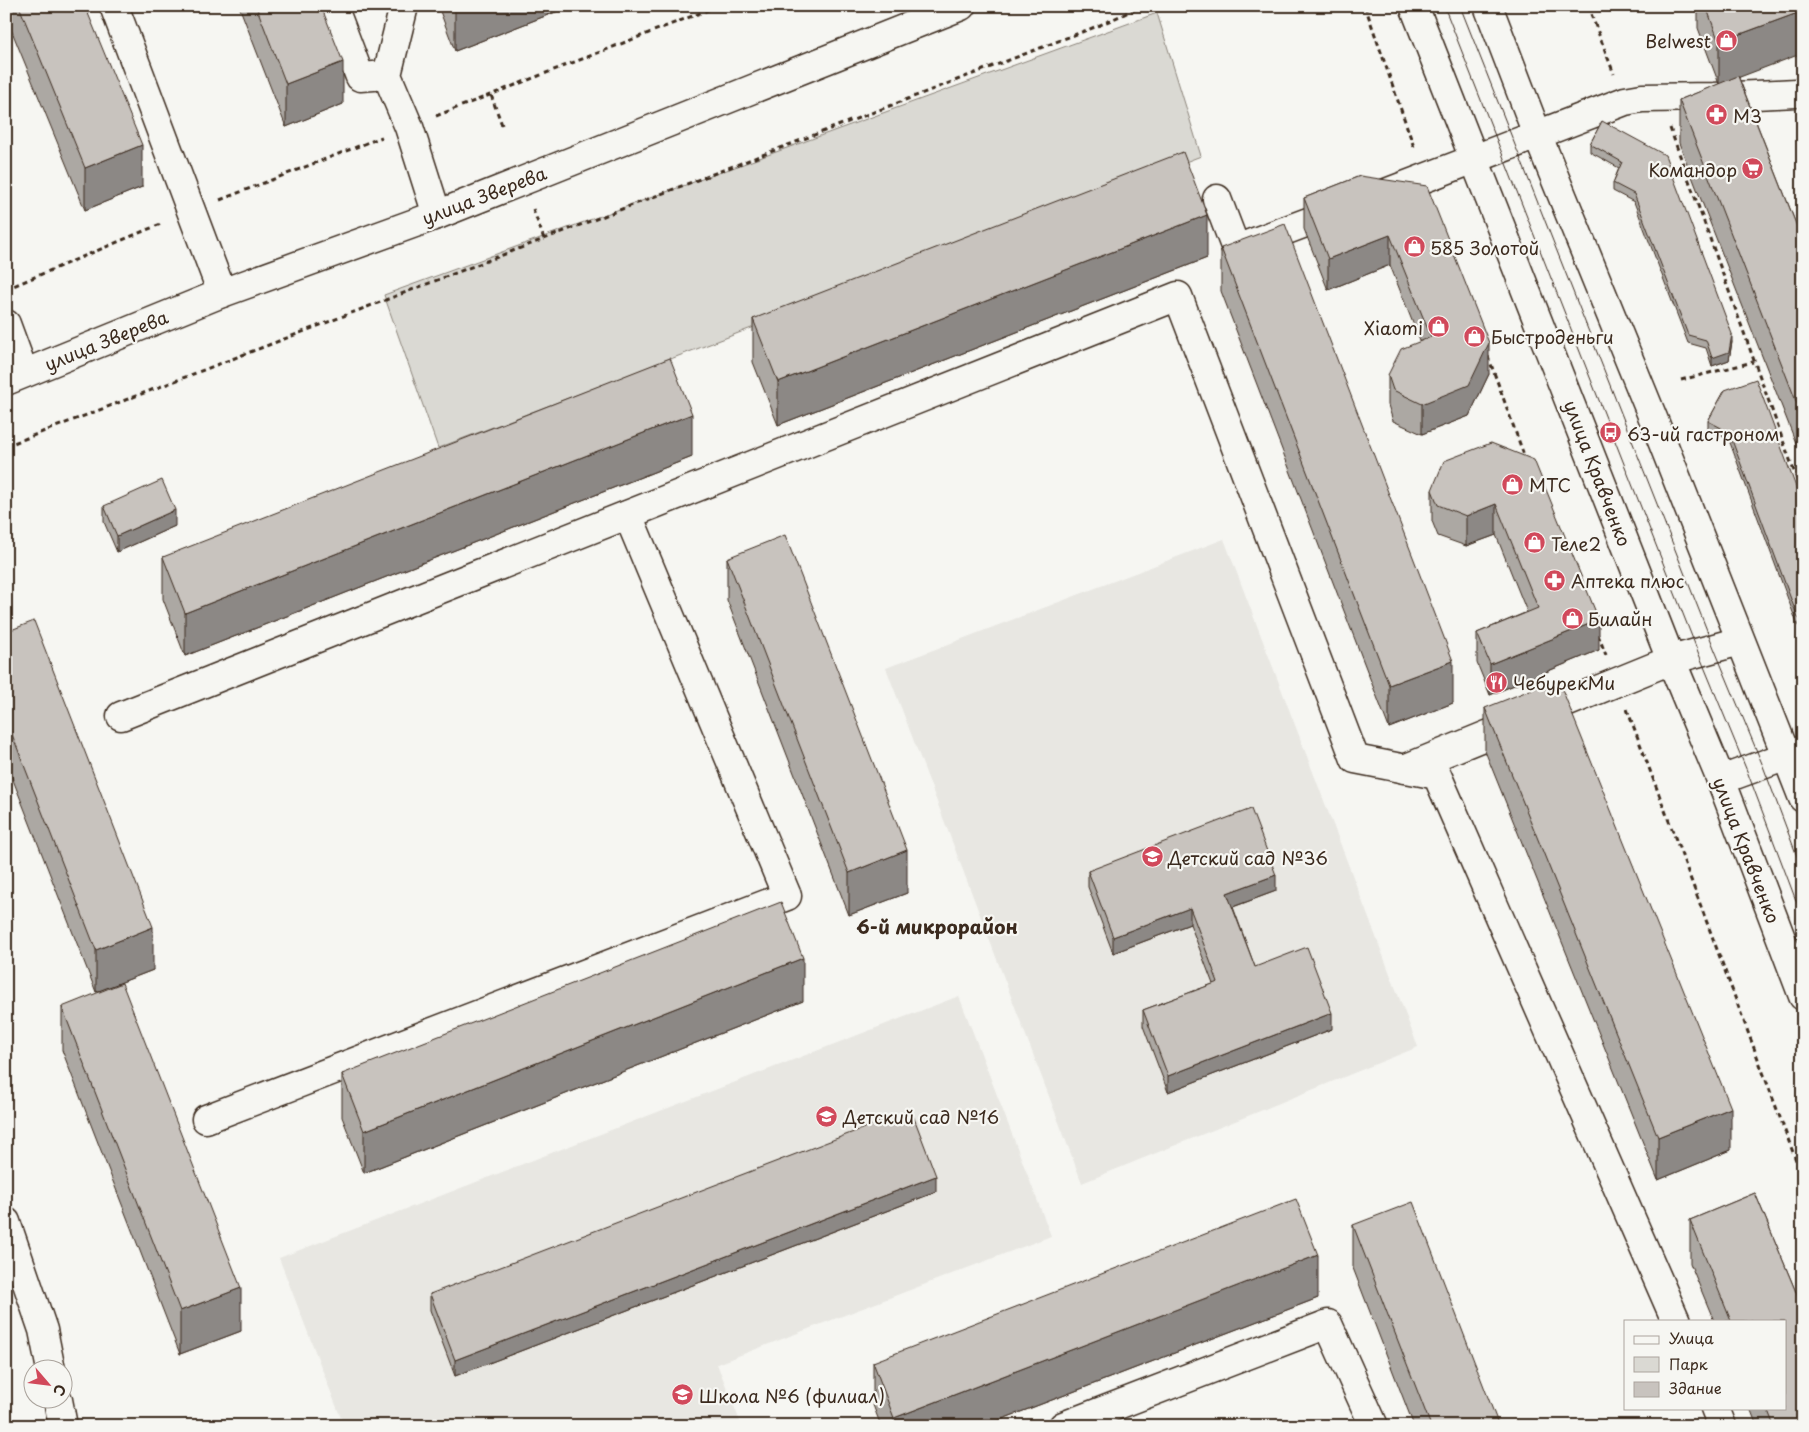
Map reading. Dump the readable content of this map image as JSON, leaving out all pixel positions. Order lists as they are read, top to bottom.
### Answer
{
  "streets": {
    "main road": ["улица Зверева", "улица Кравченко"]
  },
  "districts": ["6-й микрорайон"],
  "places": {
    "shop": [
      "Belwest",
      "585 Золотой",
      "Xiaomi",
      "Быстроденьги",
      "МТС",
      "Теле2",
      "Билайн"
    ],
    "pharmacy": ["М3", "Аптека плюс"],
    "supermarket": ["Командор"],
    "bus stop": ["63-ий гастроном"],
    "restaurant": ["ЧебурекМи"],
    "school or university": ["Детский сад №36", "Детский сад №16", "Школа №6 (филиал)"]
  },
  "legend": ["Улица", "Парк", "Здание"],
  "north": "bottom right"
}
